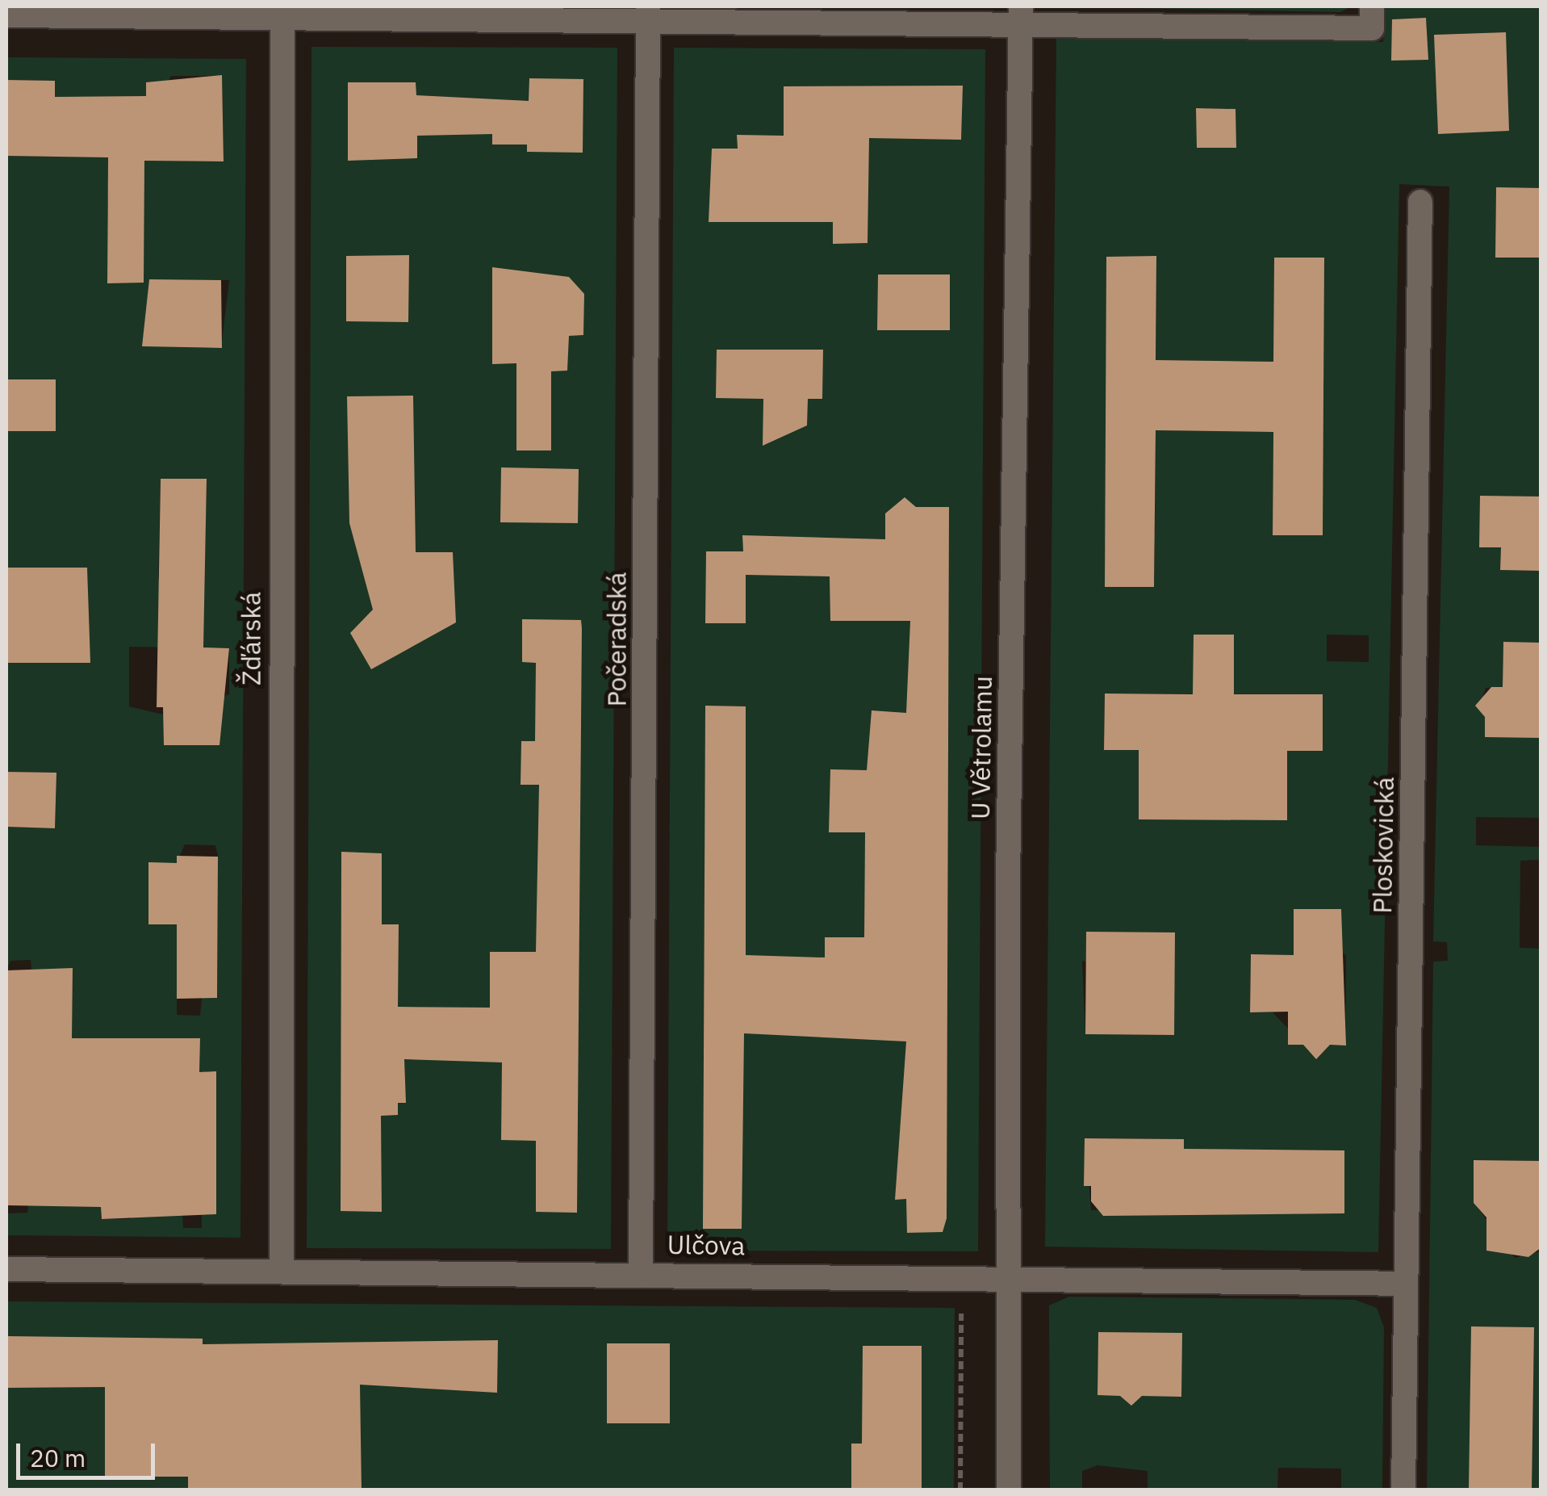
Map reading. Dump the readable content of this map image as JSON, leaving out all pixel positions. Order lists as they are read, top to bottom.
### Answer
{
  "streets": {
    "street": [
      "Žďárská",
      "Počeradská",
      "U Větrolamu",
      "Ploskovická",
      "Ulčova"
    ]
  },
  "crossings": [
    ["Žďárská", "Ulčova"],
    ["Počeradská", "Ulčova"],
    ["U Větrolamu", "Ulčova"],
    ["Ploskovická", "Ulčova"]
  ],
  "scale_bar": "20 m"
}
